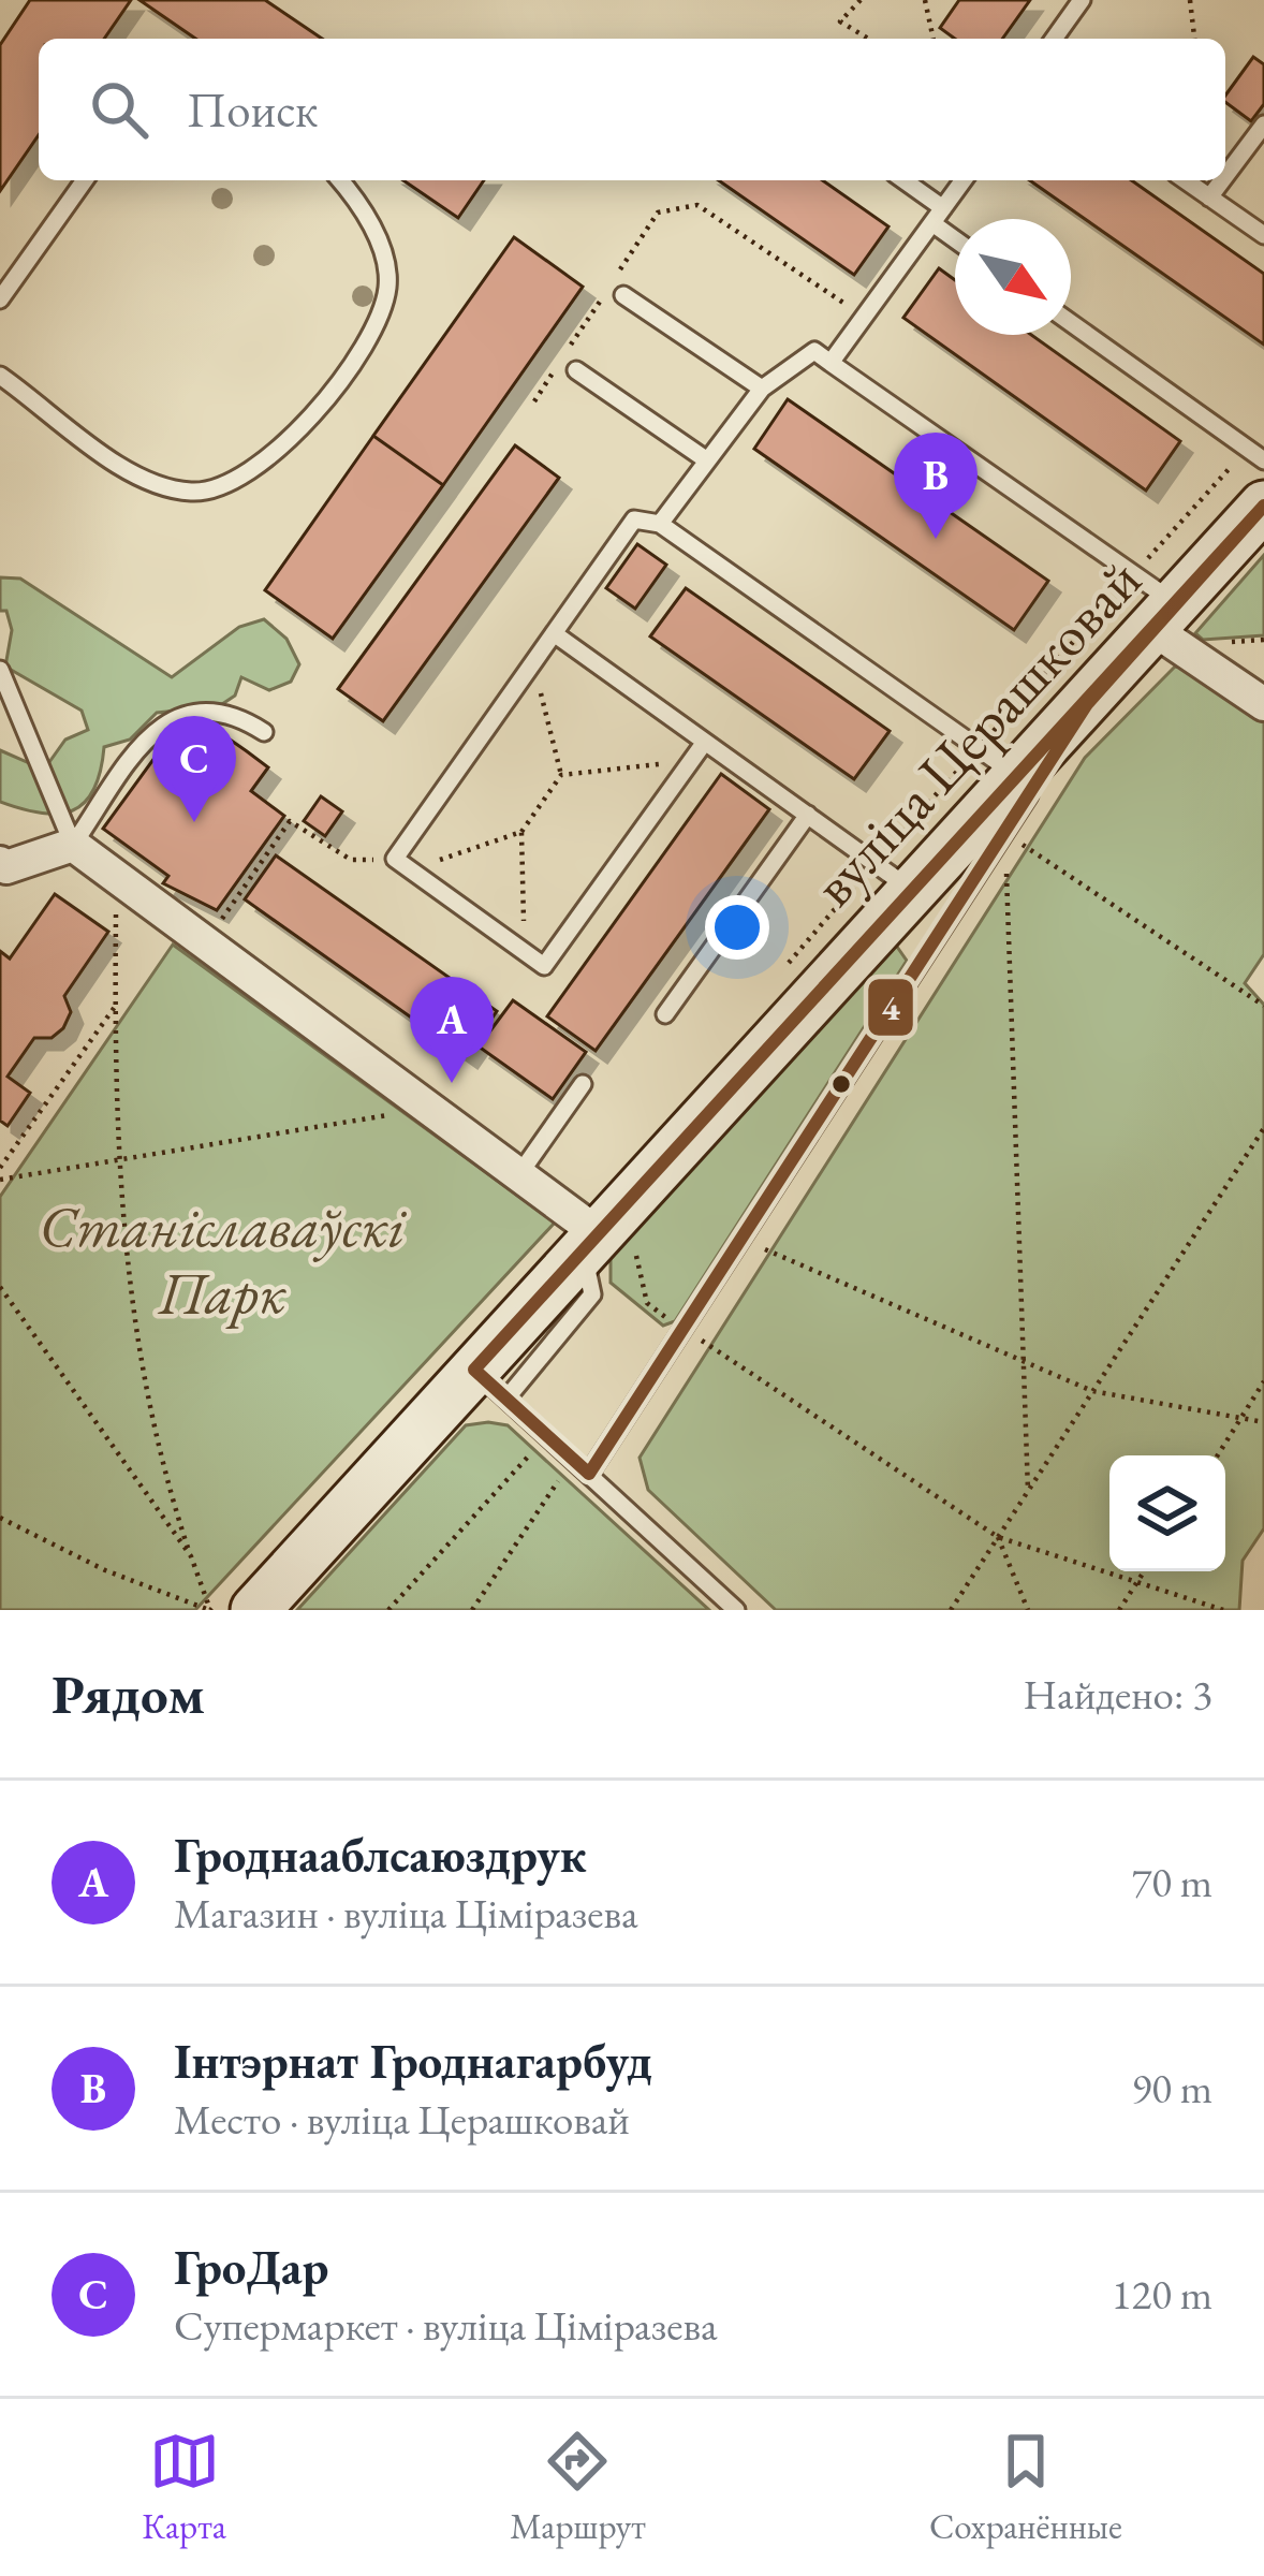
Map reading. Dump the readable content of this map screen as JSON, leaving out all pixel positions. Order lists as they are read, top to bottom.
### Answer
{
  "streets": {
    "street": ["вуліца Церашковай"]
  },
  "parks": ["Станіславаўскі Парк"],
  "lines": ["transit line 4"],
  "north": "bottom right",
  "page": {
    "search": "Поиск",
    "pins": ["B", "C", "A"],
    "heading": ["Рядом", "Найдено: 3"],
    "list": [
      {
        "mark": "A",
        "name": "Гроднааблсаюздрук",
        "note": "Магазин · вуліца Ціміразева",
        "value": "70 m"
      },
      {
        "mark": "B",
        "name": "Інтэрнат Гроднагарбуд",
        "note": "Место · вуліца Церашковай",
        "value": "90 m"
      },
      {
        "mark": "C",
        "name": "ГроДар",
        "note": "Супермаркет · вуліца Ціміразева",
        "value": "120 m"
      }
    ],
    "nav": ["Карта", "Маршрут", "Сохранённые"]
  }
}
